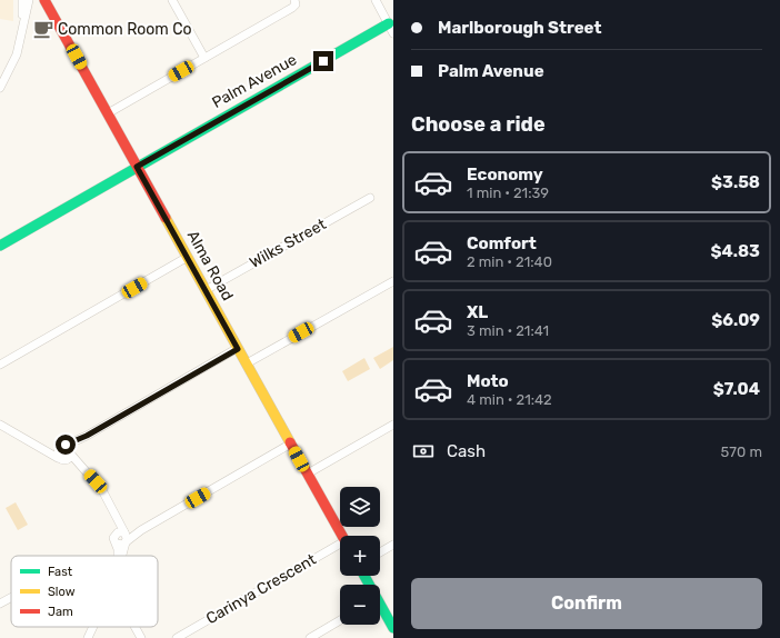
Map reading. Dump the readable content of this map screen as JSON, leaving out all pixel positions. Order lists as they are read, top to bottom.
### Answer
{
  "streets": {
    "street": [
      "Palm Avenue",
      "Wilks Street",
      "Alma Road",
      "Carinya Crescent"
    ]
  },
  "crossings": [
    ["Palm Avenue", "Alma Road"],
    ["Wilks Street", "Alma Road"]
  ],
  "places": {
    "cafe": ["Common Room Co"]
  },
  "legend": ["Fast", "Slow", "Jam"],
  "page": {
    "banner": ["Marlborough Street", "Palm Avenue"],
    "heading": "Choose a ride",
    "list": [
      {
        "name": "Economy",
        "note": "1 min · 21:39",
        "value": "$3.58"
      },
      {
        "name": "Comfort",
        "note": "2 min · 21:40",
        "value": "$4.83"
      },
      {
        "name": "XL",
        "note": "3 min · 21:41",
        "value": "$6.09"
      },
      {
        "name": "Moto",
        "note": "4 min · 21:42",
        "value": "$7.04"
      }
    ],
    "pay": ["Cash", "570 m"],
    "map_buttons": ["+", "−"],
    "buttons": "Confirm"
  }
}
